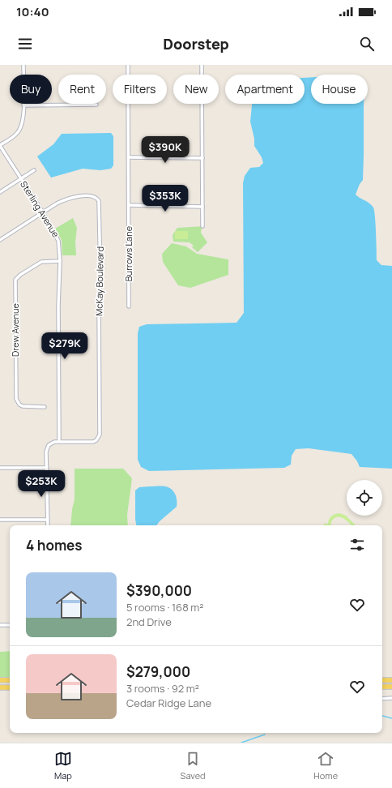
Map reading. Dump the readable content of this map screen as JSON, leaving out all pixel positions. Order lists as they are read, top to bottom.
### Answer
{
  "streets": {
    "street": [
      "Sterling Avenue",
      "Burrows Lane",
      "McKay Boulevard",
      "Drew Avenue"
    ]
  },
  "crossings": [
    ["Sterling Avenue", "McKay Boulevard"],
    ["Sterling Avenue", "Drew Avenue"]
  ],
  "page": {
    "status": "10:40",
    "header": "Doorstep",
    "chip": [
      "Buy",
      "Rent",
      "Filters",
      "New",
      "Apartment",
      "House"
    ],
    "price": [
      "$390K",
      "$353K",
      "$279K",
      "$253K"
    ],
    "heading": "4 homes",
    "list": [
      {
        "name": "$390,000",
        "note": "5 rooms · 168 m² · 2nd Drive"
      },
      {
        "name": "$279,000",
        "note": "3 rooms · 92 m² · Cedar Ridge Lane"
      }
    ],
    "tabs": ["Map", "Saved", "Home"]
  }
}
